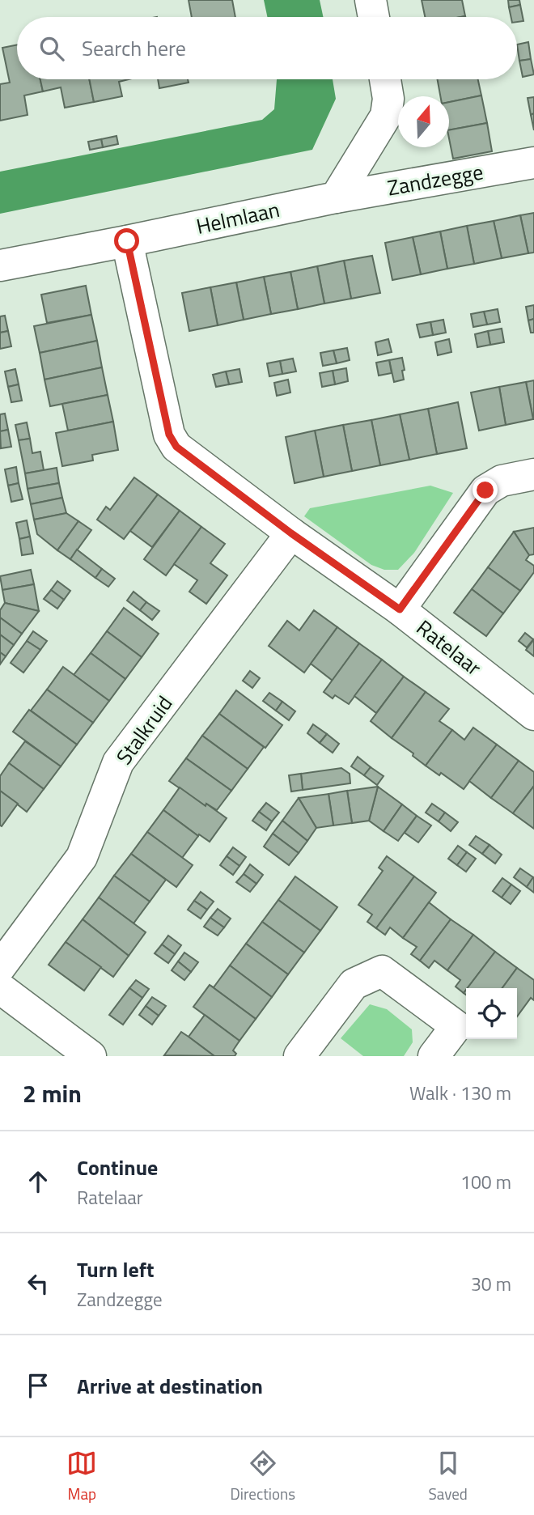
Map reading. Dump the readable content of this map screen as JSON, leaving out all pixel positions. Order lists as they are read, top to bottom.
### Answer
{
  "streets": {
    "street": [
      "Zandzegge",
      "Helmlaan",
      "Ratelaar",
      "Stalkruid"
    ]
  },
  "crossings": [
    ["Zandzegge", "Helmlaan"],
    ["Helmlaan", "Ratelaar"],
    ["Ratelaar", "Stalkruid"]
  ],
  "north": "top",
  "page": {
    "search": "Search here",
    "heading": ["2 min", "Walk · 130 m"],
    "list": [
      ["Continue", "Ratelaar", "100 m"],
      ["Turn left", "Zandzegge", "30 m"],
      "Arrive at destination"
    ],
    "nav": ["Map", "Directions", "Saved"]
  }
}
